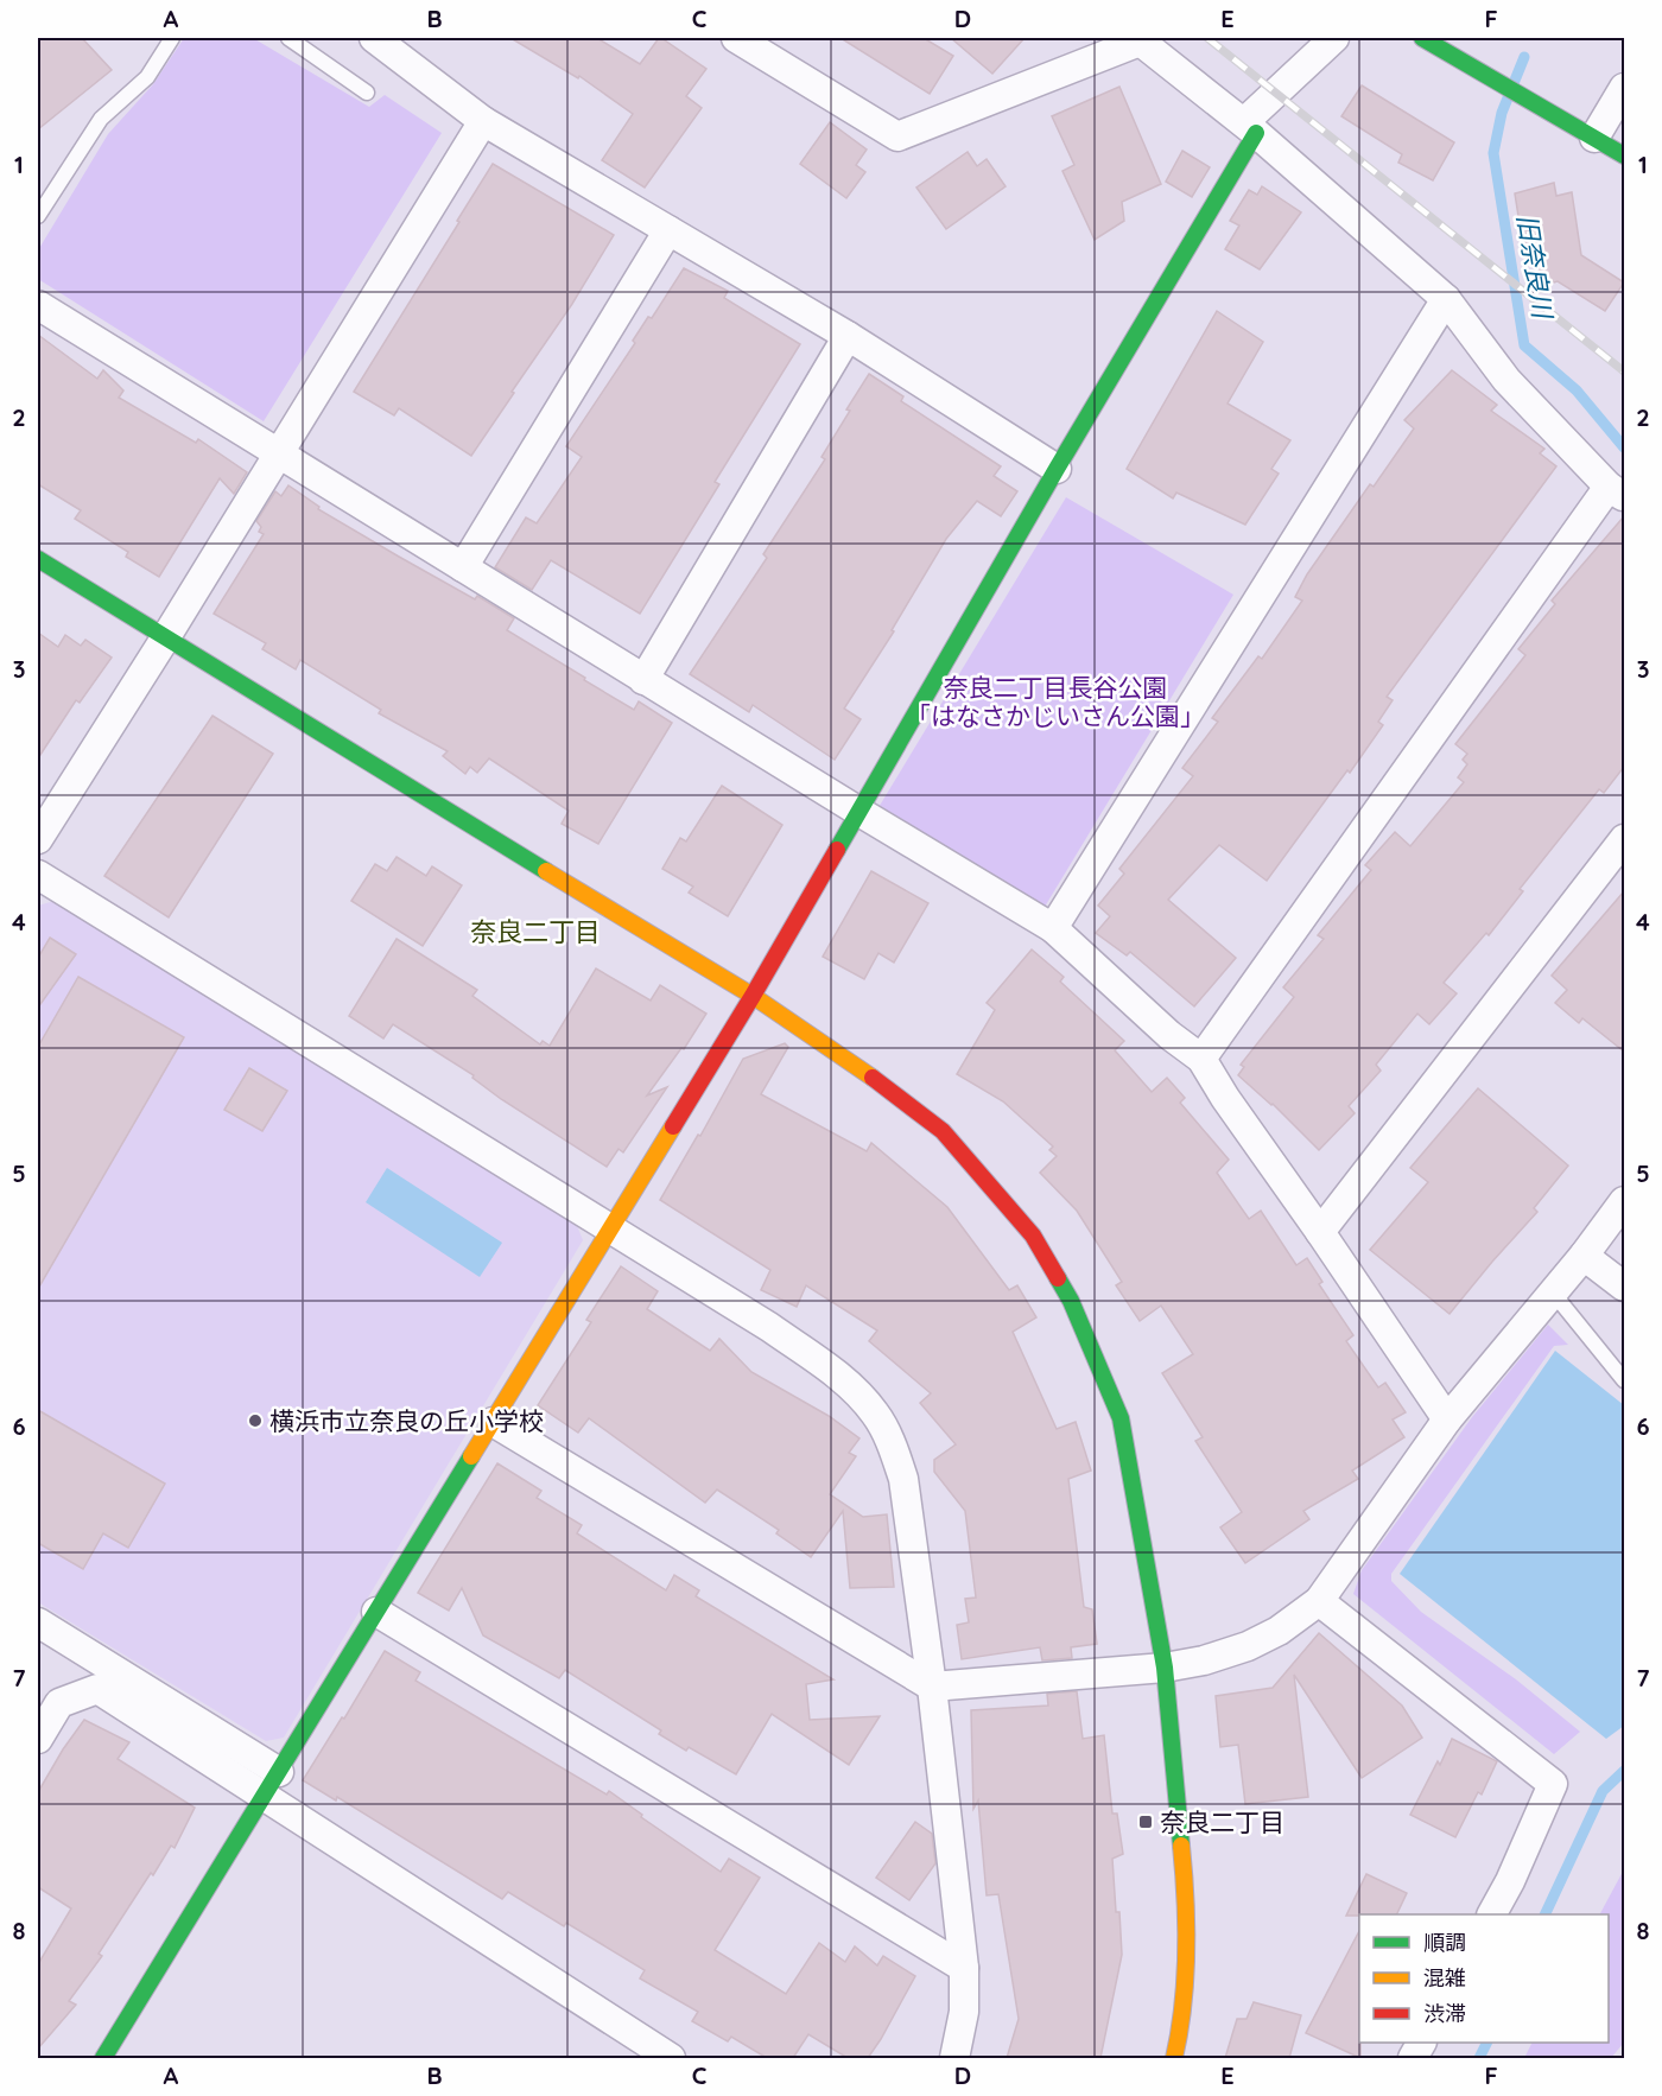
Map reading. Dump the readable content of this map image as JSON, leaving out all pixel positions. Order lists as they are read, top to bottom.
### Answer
{
  "districts": ["奈良二丁目"],
  "water": ["旧奈良川"],
  "parks": ["奈良二丁目長谷公園 「はなさかじいさん公園」"],
  "places": {
    "other": ["横浜市立奈良の丘小学校"],
    "transit": ["奈良二丁目"]
  },
  "legend": ["順調", "混雑", "渋滞"],
  "grid": {
    "columns": [
      "A",
      "B",
      "C",
      "D",
      "E",
      "F"
    ],
    "rows": [
      "1",
      "2",
      "3",
      "4",
      "5",
      "6",
      "7",
      "8"
    ]
  }
}
